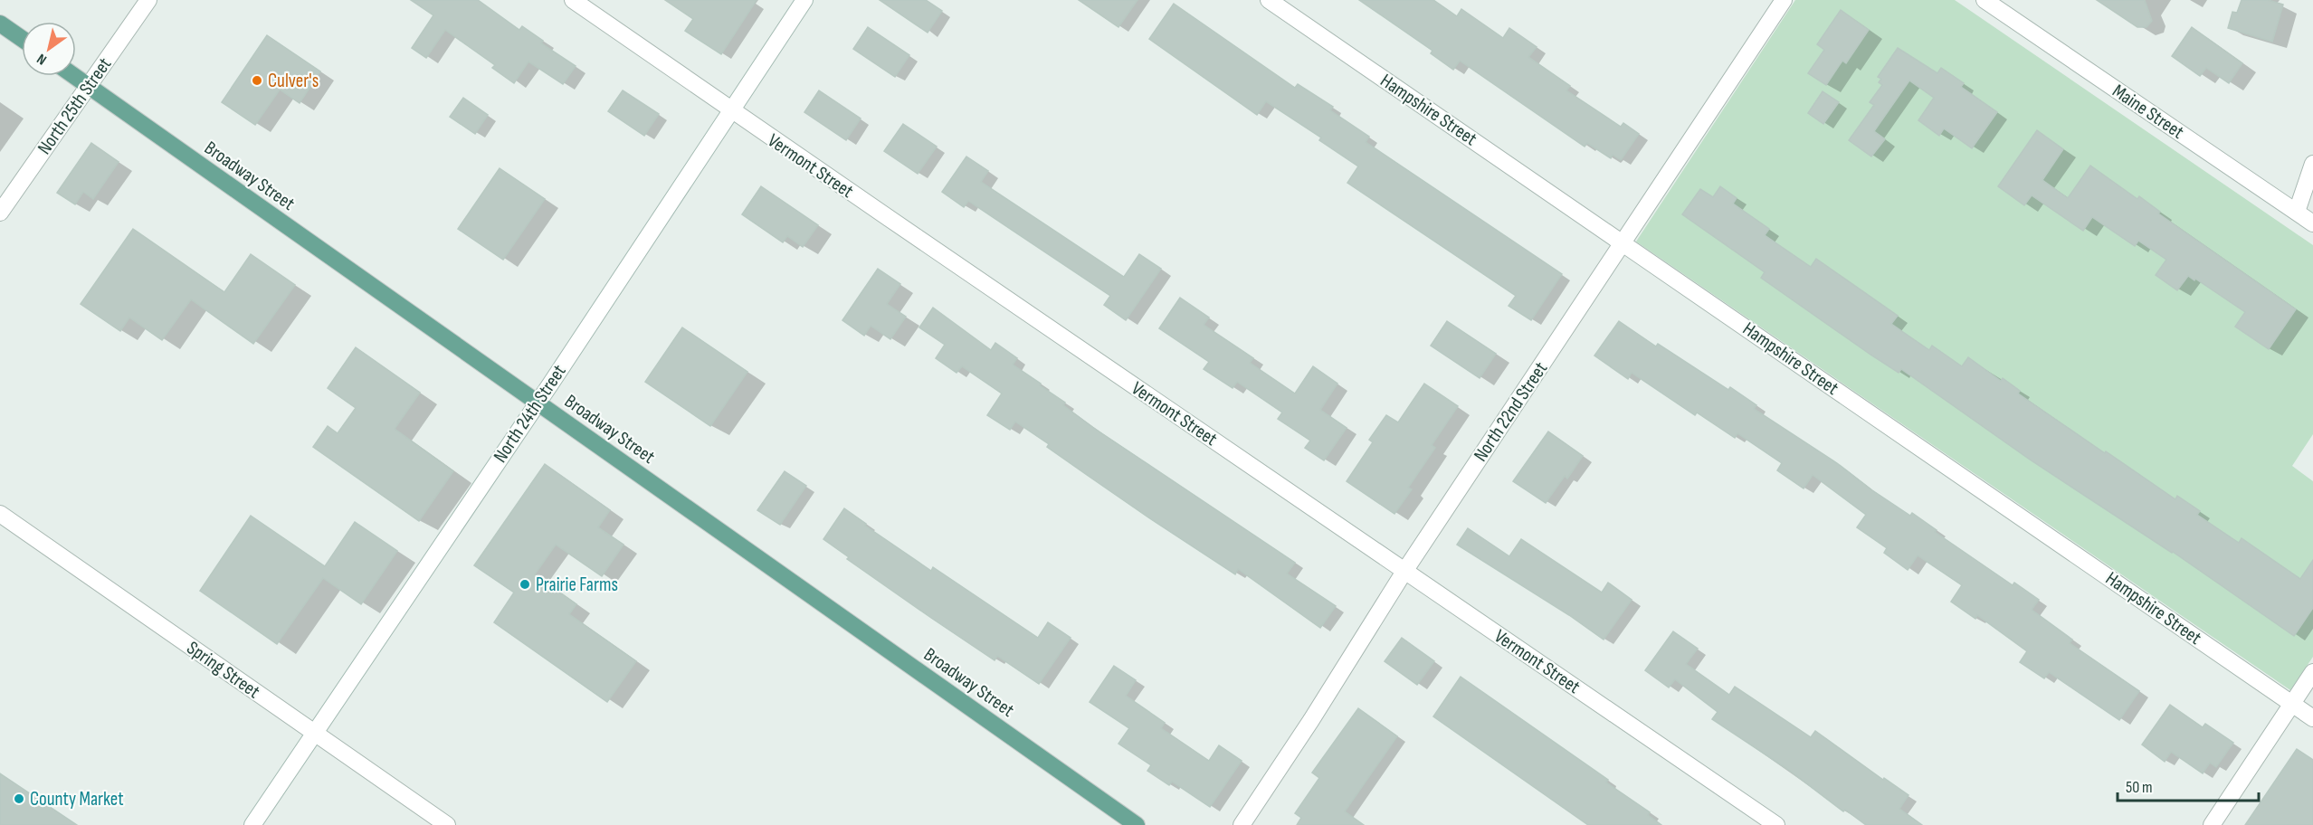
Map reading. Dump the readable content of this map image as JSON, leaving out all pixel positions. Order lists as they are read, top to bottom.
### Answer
{
  "streets": {
    "main road": ["Broadway Street"],
    "street": [
      "North 25th Street",
      "Hampshire Street",
      "Maine Street",
      "Vermont Street",
      "North 22nd Street",
      "North 24th Street",
      "Spring Street"
    ]
  },
  "crossings": [
    ["North 25th Street", "Broadway Street"],
    ["Hampshire Street", "North 22nd Street"],
    ["Vermont Street", "North 22nd Street"],
    ["Vermont Street", "North 24th Street"],
    ["Broadway Street", "North 24th Street"],
    ["North 24th Street", "Spring Street"]
  ],
  "places": ["Culver's", "Prairie Farms", "County Market"],
  "scale_bar": "50 m",
  "north": "bottom left"
}
